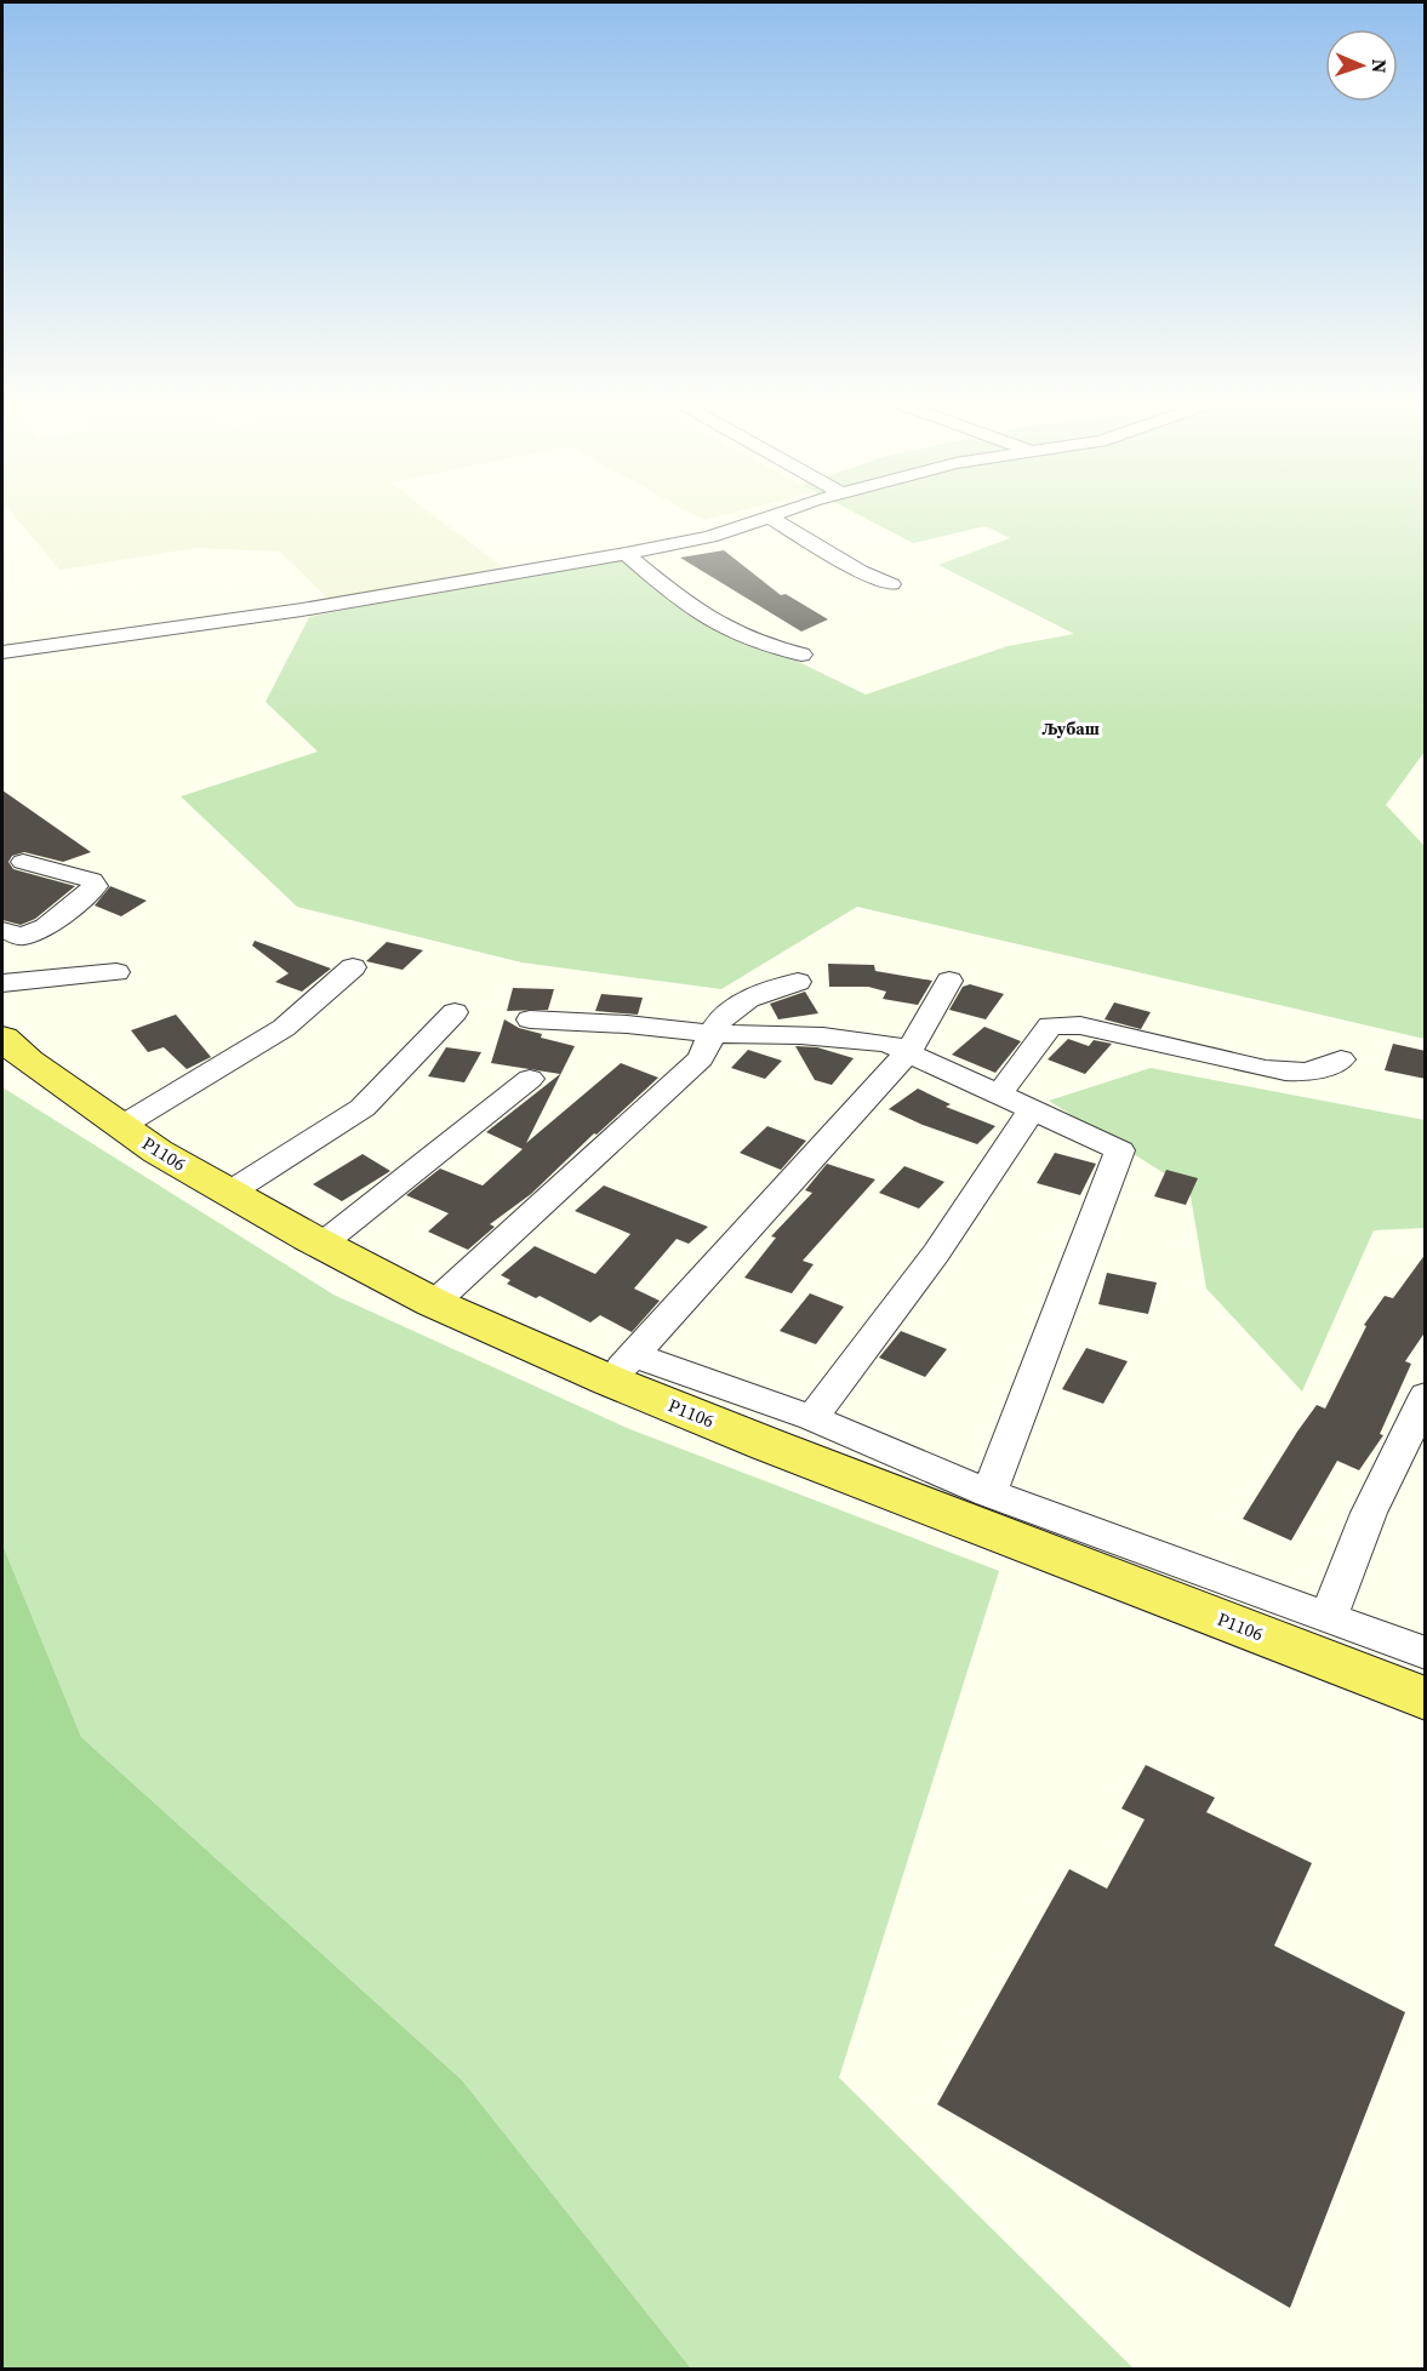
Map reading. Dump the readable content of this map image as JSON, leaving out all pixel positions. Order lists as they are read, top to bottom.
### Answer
{
  "streets": {
    "main road": ["P1106"]
  },
  "districts": ["Љубаш"],
  "north": "right"
}
